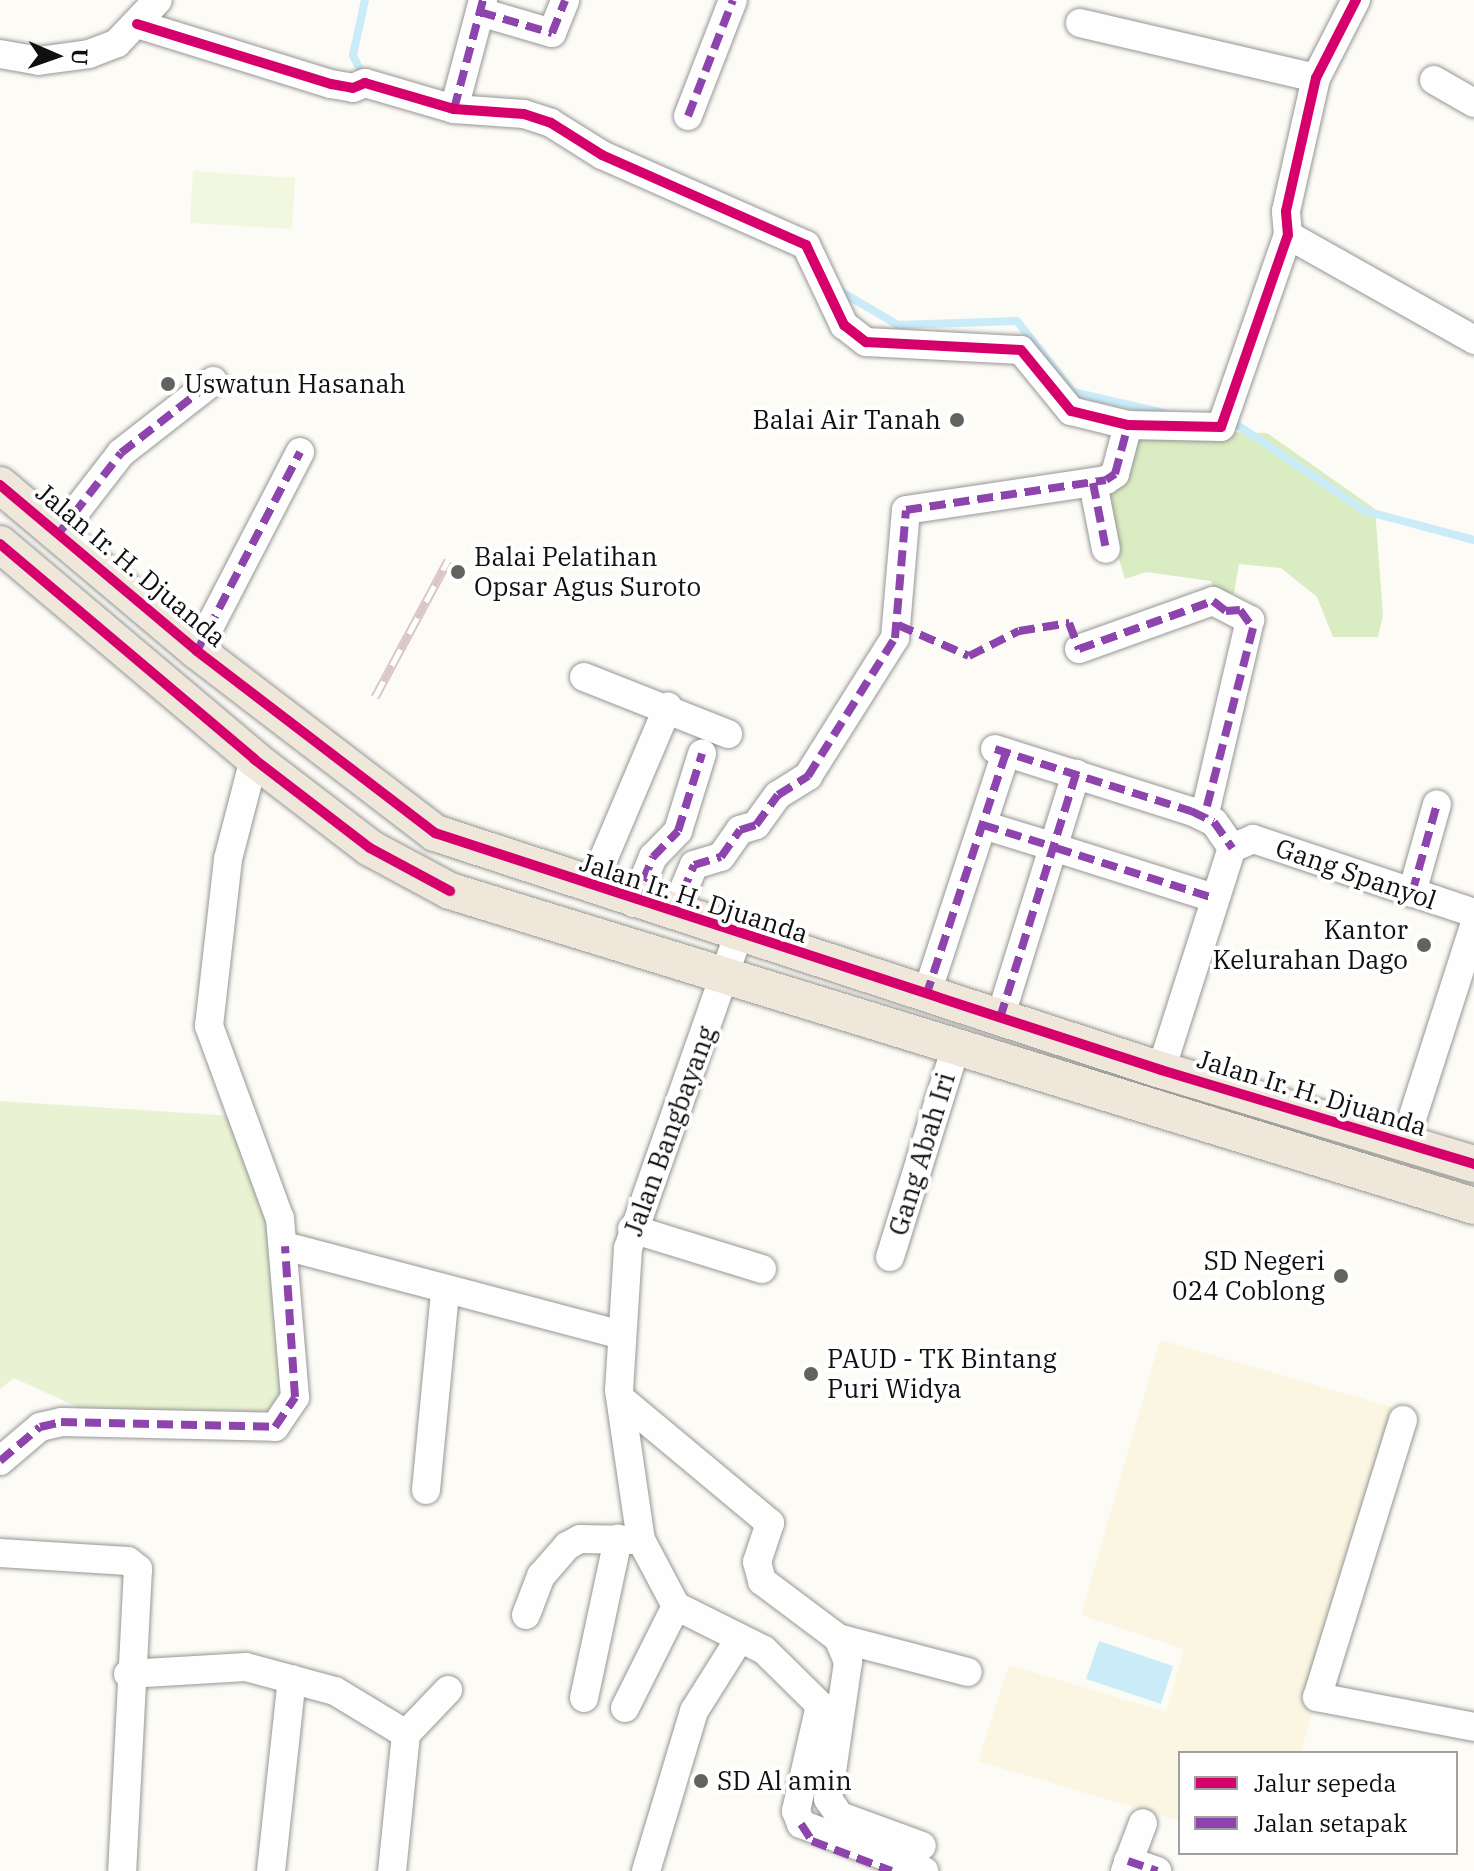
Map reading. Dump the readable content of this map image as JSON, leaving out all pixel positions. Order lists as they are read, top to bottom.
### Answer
{
  "streets": {
    "main road": ["Jalan Ir. H. Djuanda"],
    "street": ["Gang Spanyol", "Jalan Bangbayang", "Gang Abah Iri"]
  },
  "crossings": [
    ["Jalan Ir. H. Djuanda", "Jalan Bangbayang"]
  ],
  "places": [
    "Uswatun Hasanah",
    "Balai Air Tanah",
    "Balai Pelatihan Opsar Agus Suroto",
    "Kantor Kelurahan Dago",
    "SD Negeri 024 Coblong",
    "PAUD - TK Bintang Puri Widya",
    "SD Al amin"
  ],
  "legend": ["Jalur sepeda", "Jalan setapak"],
  "north": "right"
}
